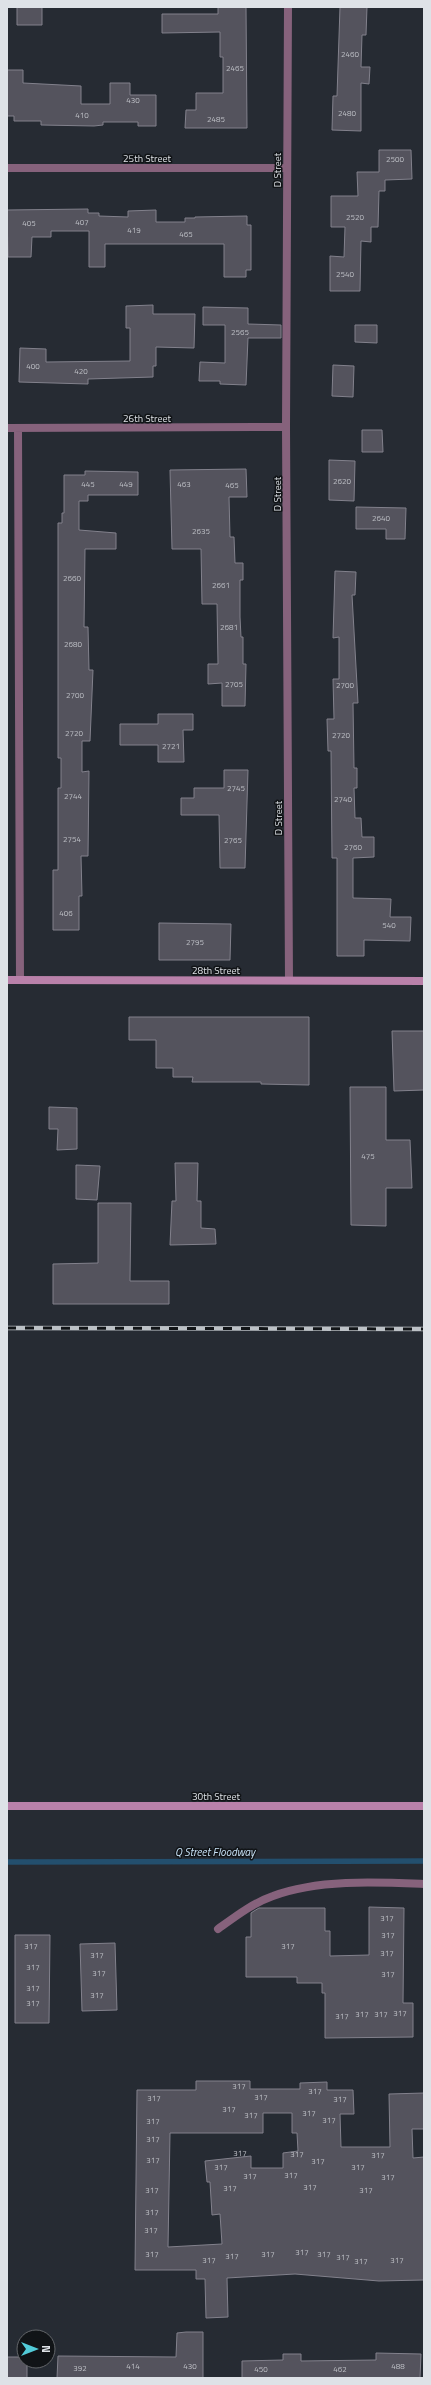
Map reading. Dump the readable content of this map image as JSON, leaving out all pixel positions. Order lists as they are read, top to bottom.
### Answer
{
  "streets": {
    "main road": ["28th Street", "30th Street"],
    "street": ["25th Street", "D Street", "26th Street"]
  },
  "crossings": [
    ["25th Street", "D Street"],
    ["D Street", "26th Street"],
    ["D Street", "28th Street"]
  ],
  "water": ["Q Street Floodway"],
  "house_numbers": [
    "2460",
    "2465",
    "430",
    "2480",
    "410",
    "2485",
    "2500",
    "2520",
    "407",
    "405",
    "419",
    "465",
    "2540",
    "2565",
    "400",
    "420",
    "2620",
    "445",
    "449",
    "463",
    "465",
    "2640",
    "2635",
    "2660",
    "2661",
    "2681",
    "2680",
    "2705",
    "2700",
    "2700",
    "2720",
    "2720",
    "2721",
    "2745",
    "2744",
    "2740",
    "2754",
    "2765",
    "2760",
    "406",
    "540",
    "2795",
    "475",
    "317",
    "317",
    "317",
    "317",
    "317",
    "317",
    "317",
    "317",
    "317",
    "317",
    "317",
    "317",
    "317",
    "317",
    "317",
    "317",
    "317",
    "317",
    "317",
    "317",
    "317",
    "317",
    "317",
    "317",
    "317",
    "317",
    "317",
    "317",
    "317",
    "317",
    "317",
    "317",
    "317",
    "317",
    "317",
    "317",
    "317",
    "317",
    "317",
    "317",
    "317",
    "317",
    "317",
    "317",
    "317",
    "317",
    "317",
    "317",
    "317",
    "317",
    "317",
    "317",
    "414",
    "430",
    "488",
    "392",
    "450",
    "462"
  ],
  "north": "right"
}
